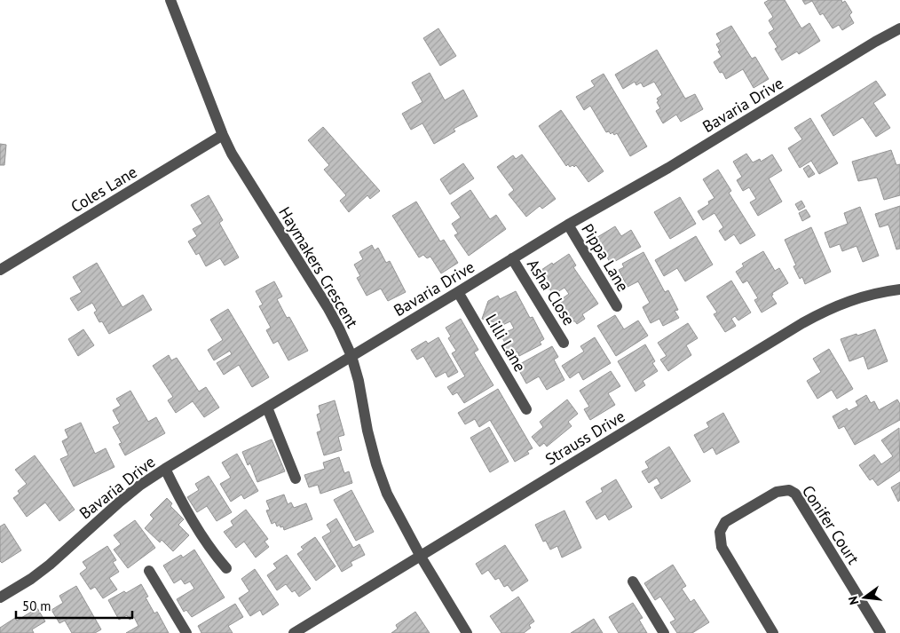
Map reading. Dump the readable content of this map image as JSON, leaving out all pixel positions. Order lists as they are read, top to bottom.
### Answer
{
  "streets": {
    "street": [
      "Bavaria Drive",
      "Coles Lane",
      "Pippa Lane",
      "Haymakers Crescent",
      "Asha Close",
      "Lilli Lane",
      "Strauss Drive",
      "Conifer Court"
    ]
  },
  "crossings": [
    ["Bavaria Drive", "Pippa Lane"],
    ["Bavaria Drive", "Haymakers Crescent"],
    ["Bavaria Drive", "Asha Close"],
    ["Bavaria Drive", "Lilli Lane"],
    ["Coles Lane", "Haymakers Crescent"],
    ["Haymakers Crescent", "Strauss Drive"]
  ],
  "scale_bar": "50 m",
  "north": "left"
}
